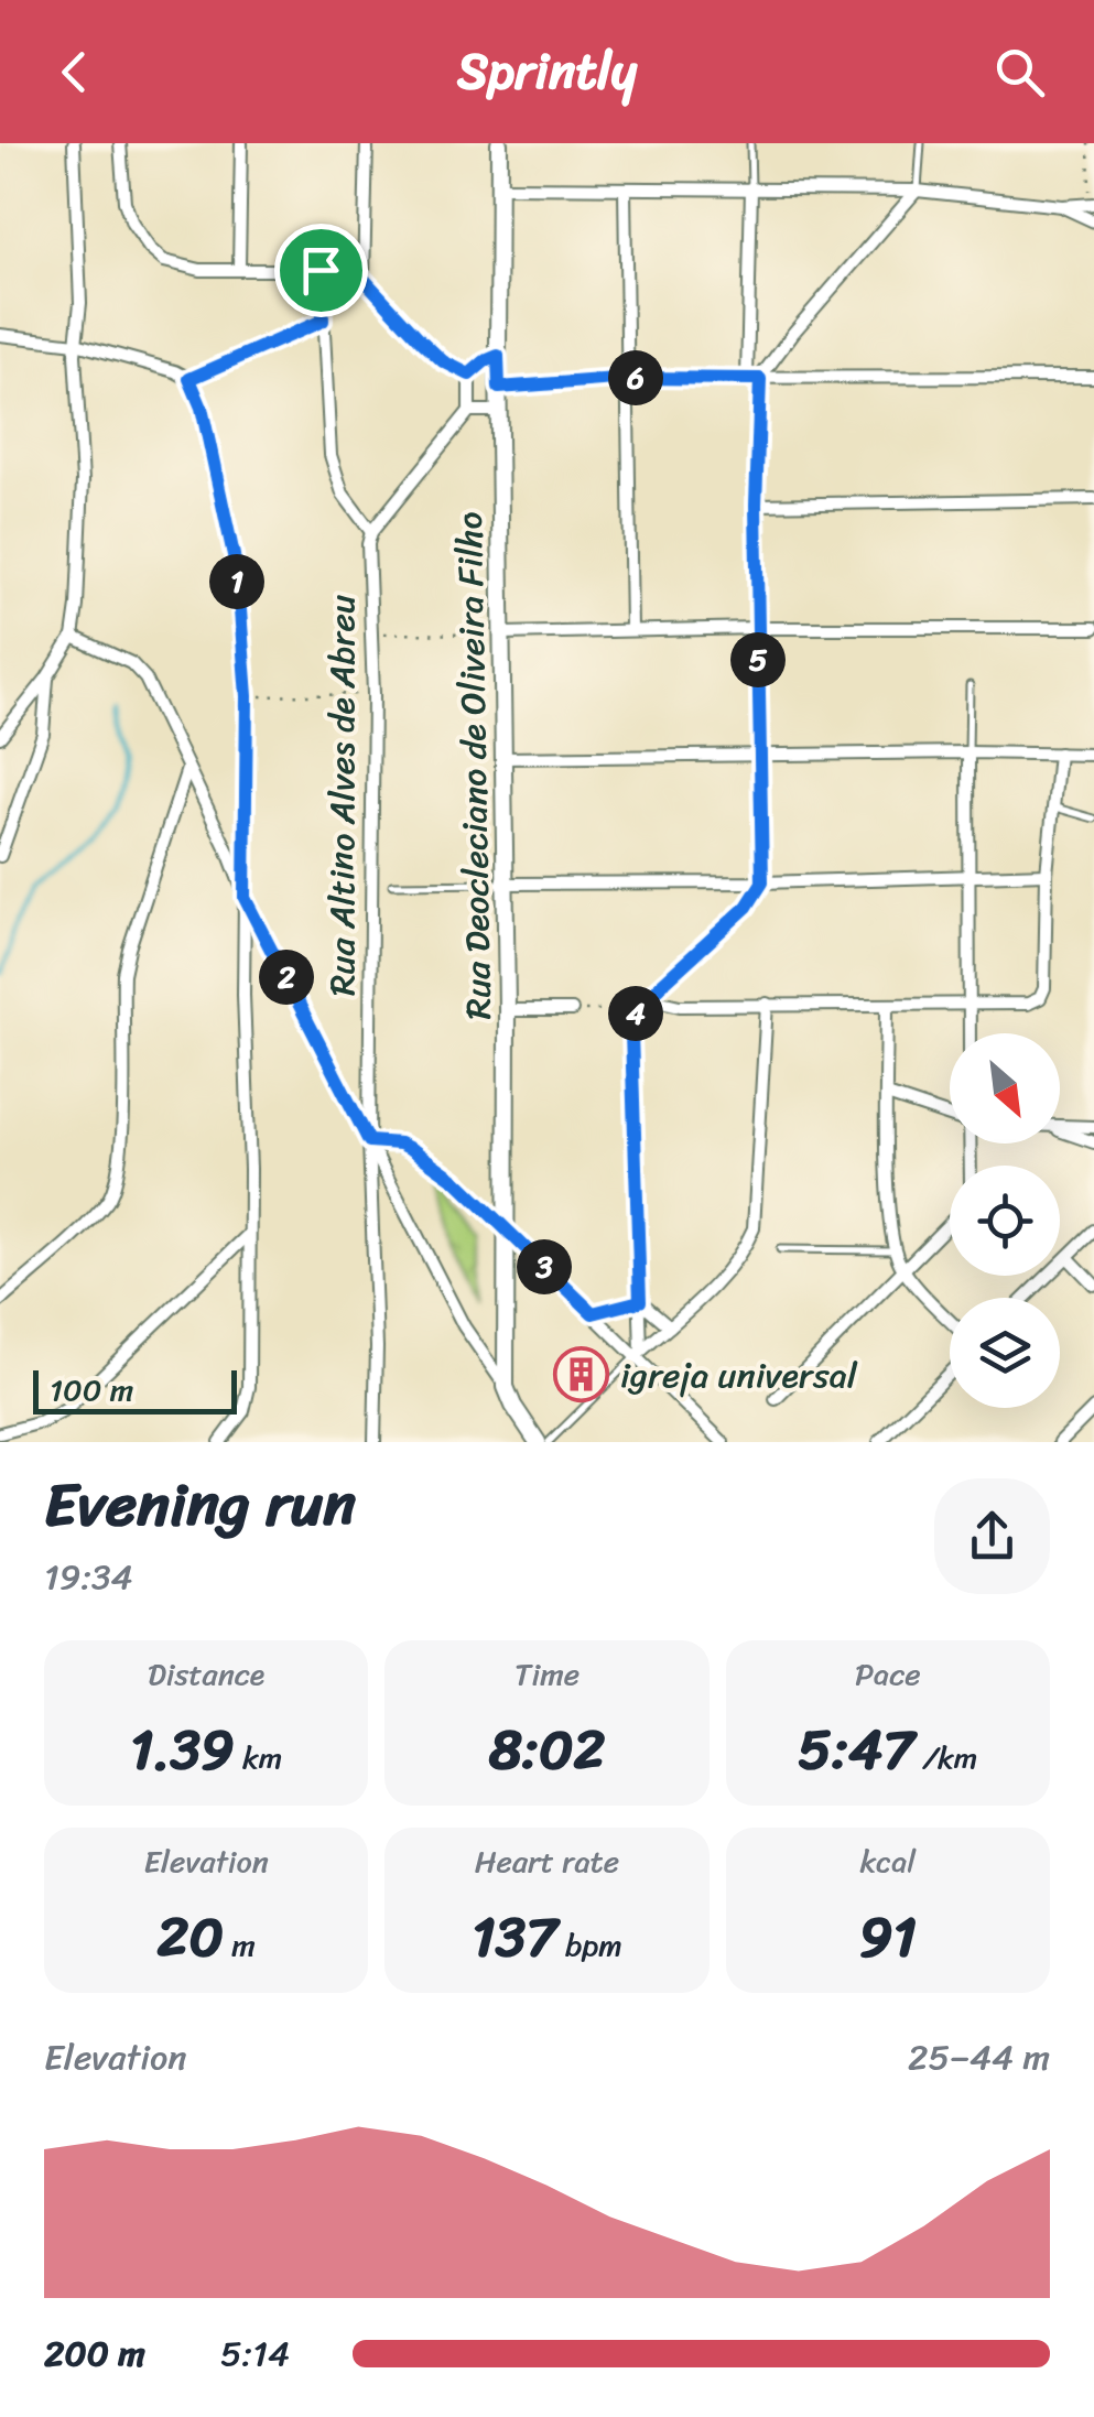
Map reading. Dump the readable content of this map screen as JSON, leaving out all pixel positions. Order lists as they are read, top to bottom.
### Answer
{
  "streets": {
    "street": ["Rua Deocleciano de Oliveira Filho", "Rua Altino Alves de Abreu"]
  },
  "places": {
    "building": ["igreja universal"]
  },
  "scale_bar": "100 m",
  "north": "bottom right",
  "page": {
    "header": "Sprintly",
    "pins": [
      "6",
      "1",
      "5",
      "2",
      "4",
      "3"
    ],
    "scale": "100 m",
    "heading": ["Evening run", "19:34"],
    "stats": [
      ["Distance", "1.39 km"],
      ["Time", "8:02"],
      ["Pace", "5:47 /km"],
      ["Elevation", "20 m"],
      ["Heart rate", "137 bpm"],
      ["kcal", "91"]
    ],
    "chart": ["Elevation", "25–44 m"],
    "list": [
      {
        "name": "200 m",
        "note": "5:14"
      }
    ]
  }
}
